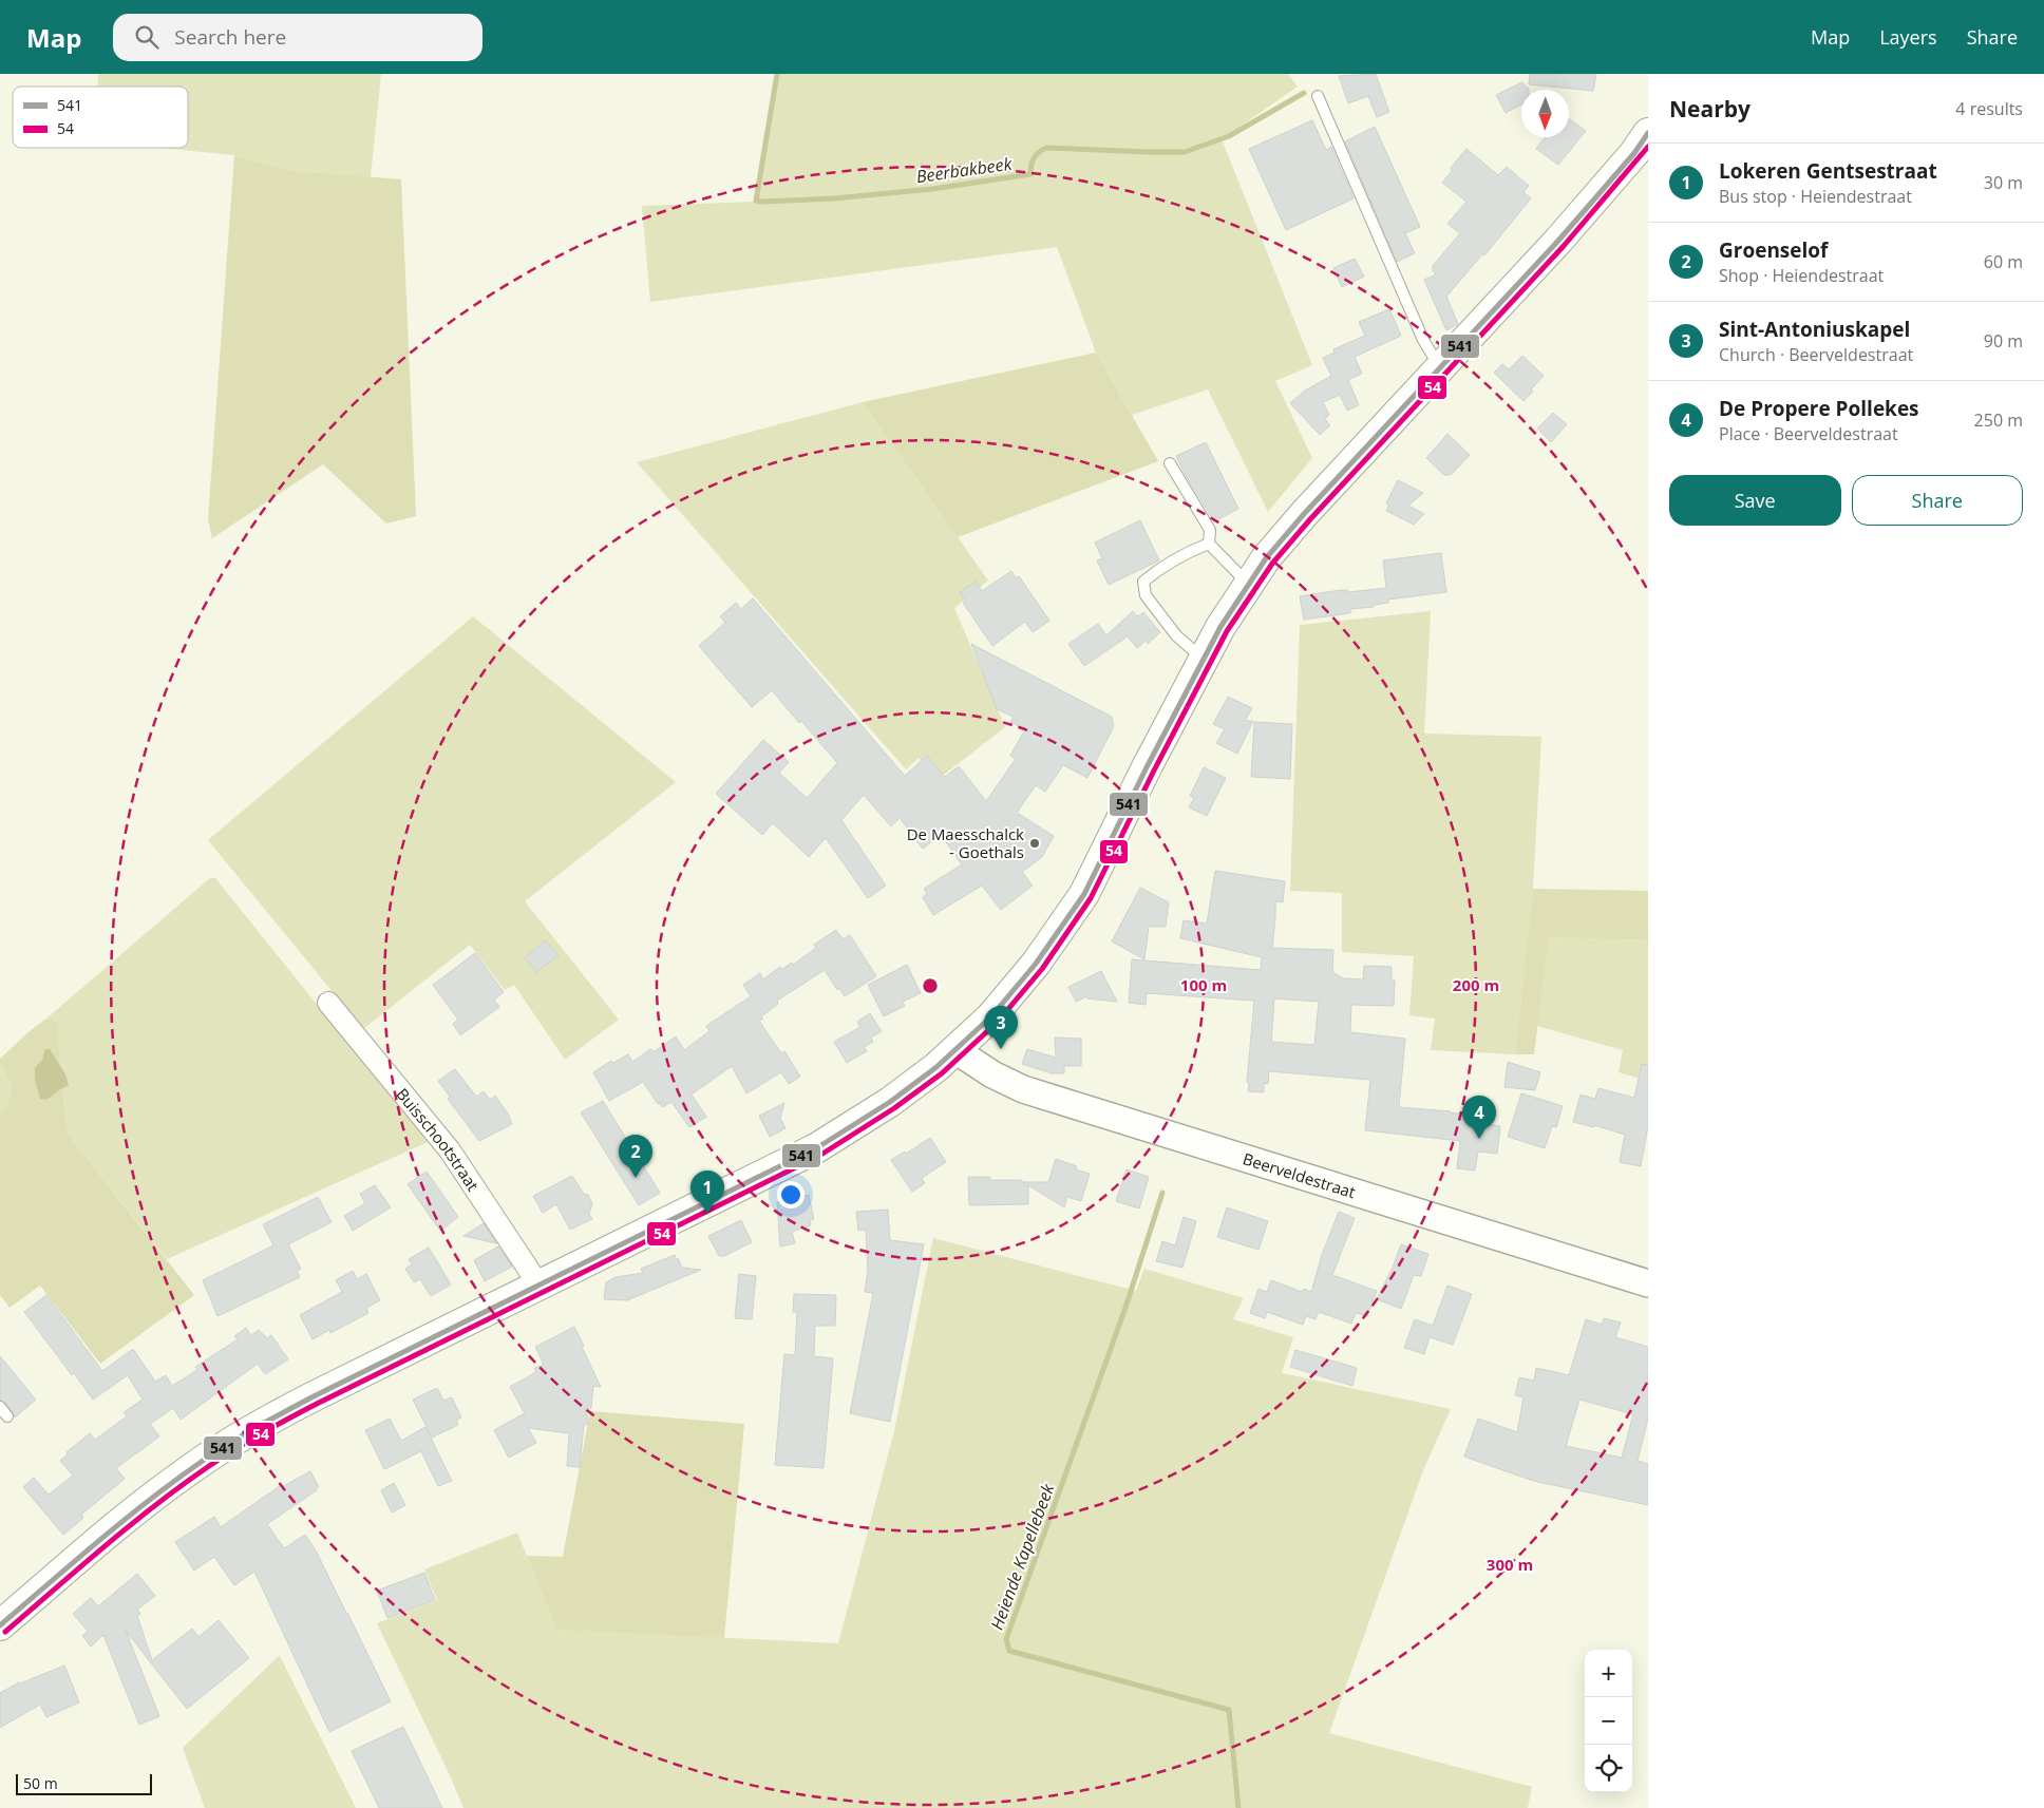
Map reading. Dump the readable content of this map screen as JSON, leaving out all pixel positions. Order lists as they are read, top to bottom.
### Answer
{
  "streets": {
    "street": ["Buisschootstraat", "Beerveldestraat"]
  },
  "water": ["Beerbakbeek", "Heiende Kapellebeek"],
  "places": ["De Maesschalck - Goethals"],
  "lines": ["transit line 541", "transit line 54"],
  "legend": ["541", "54"],
  "scale_bar": "50 m",
  "north": "bottom",
  "page": {
    "header": "Map",
    "search": "Search here",
    "nav": ["Map", "Layers", "Share"],
    "heading": ["Nearby", "4 results"],
    "list": [
      {
        "mark": "1",
        "name": "Lokeren Gentsestraat",
        "note": "Bus stop · Heiendestraat",
        "value": "30 m"
      },
      {
        "mark": "2",
        "name": "Groenselof",
        "note": "Shop · Heiendestraat",
        "value": "60 m"
      },
      {
        "mark": "3",
        "name": "Sint-Antoniuskapel",
        "note": "Church · Beerveldestraat",
        "value": "90 m"
      },
      {
        "mark": "4",
        "name": "De Propere Pollekes",
        "note": "Place · Beerveldestraat",
        "value": "250 m"
      }
    ],
    "buttons": ["Save", "Share"],
    "pins": [
      "3",
      "4",
      "2",
      "1"
    ],
    "map_buttons": ["+", "−"],
    "scale": "50 m"
  },
  "rings": ["100 m", "200 m", "300 m"]
}
